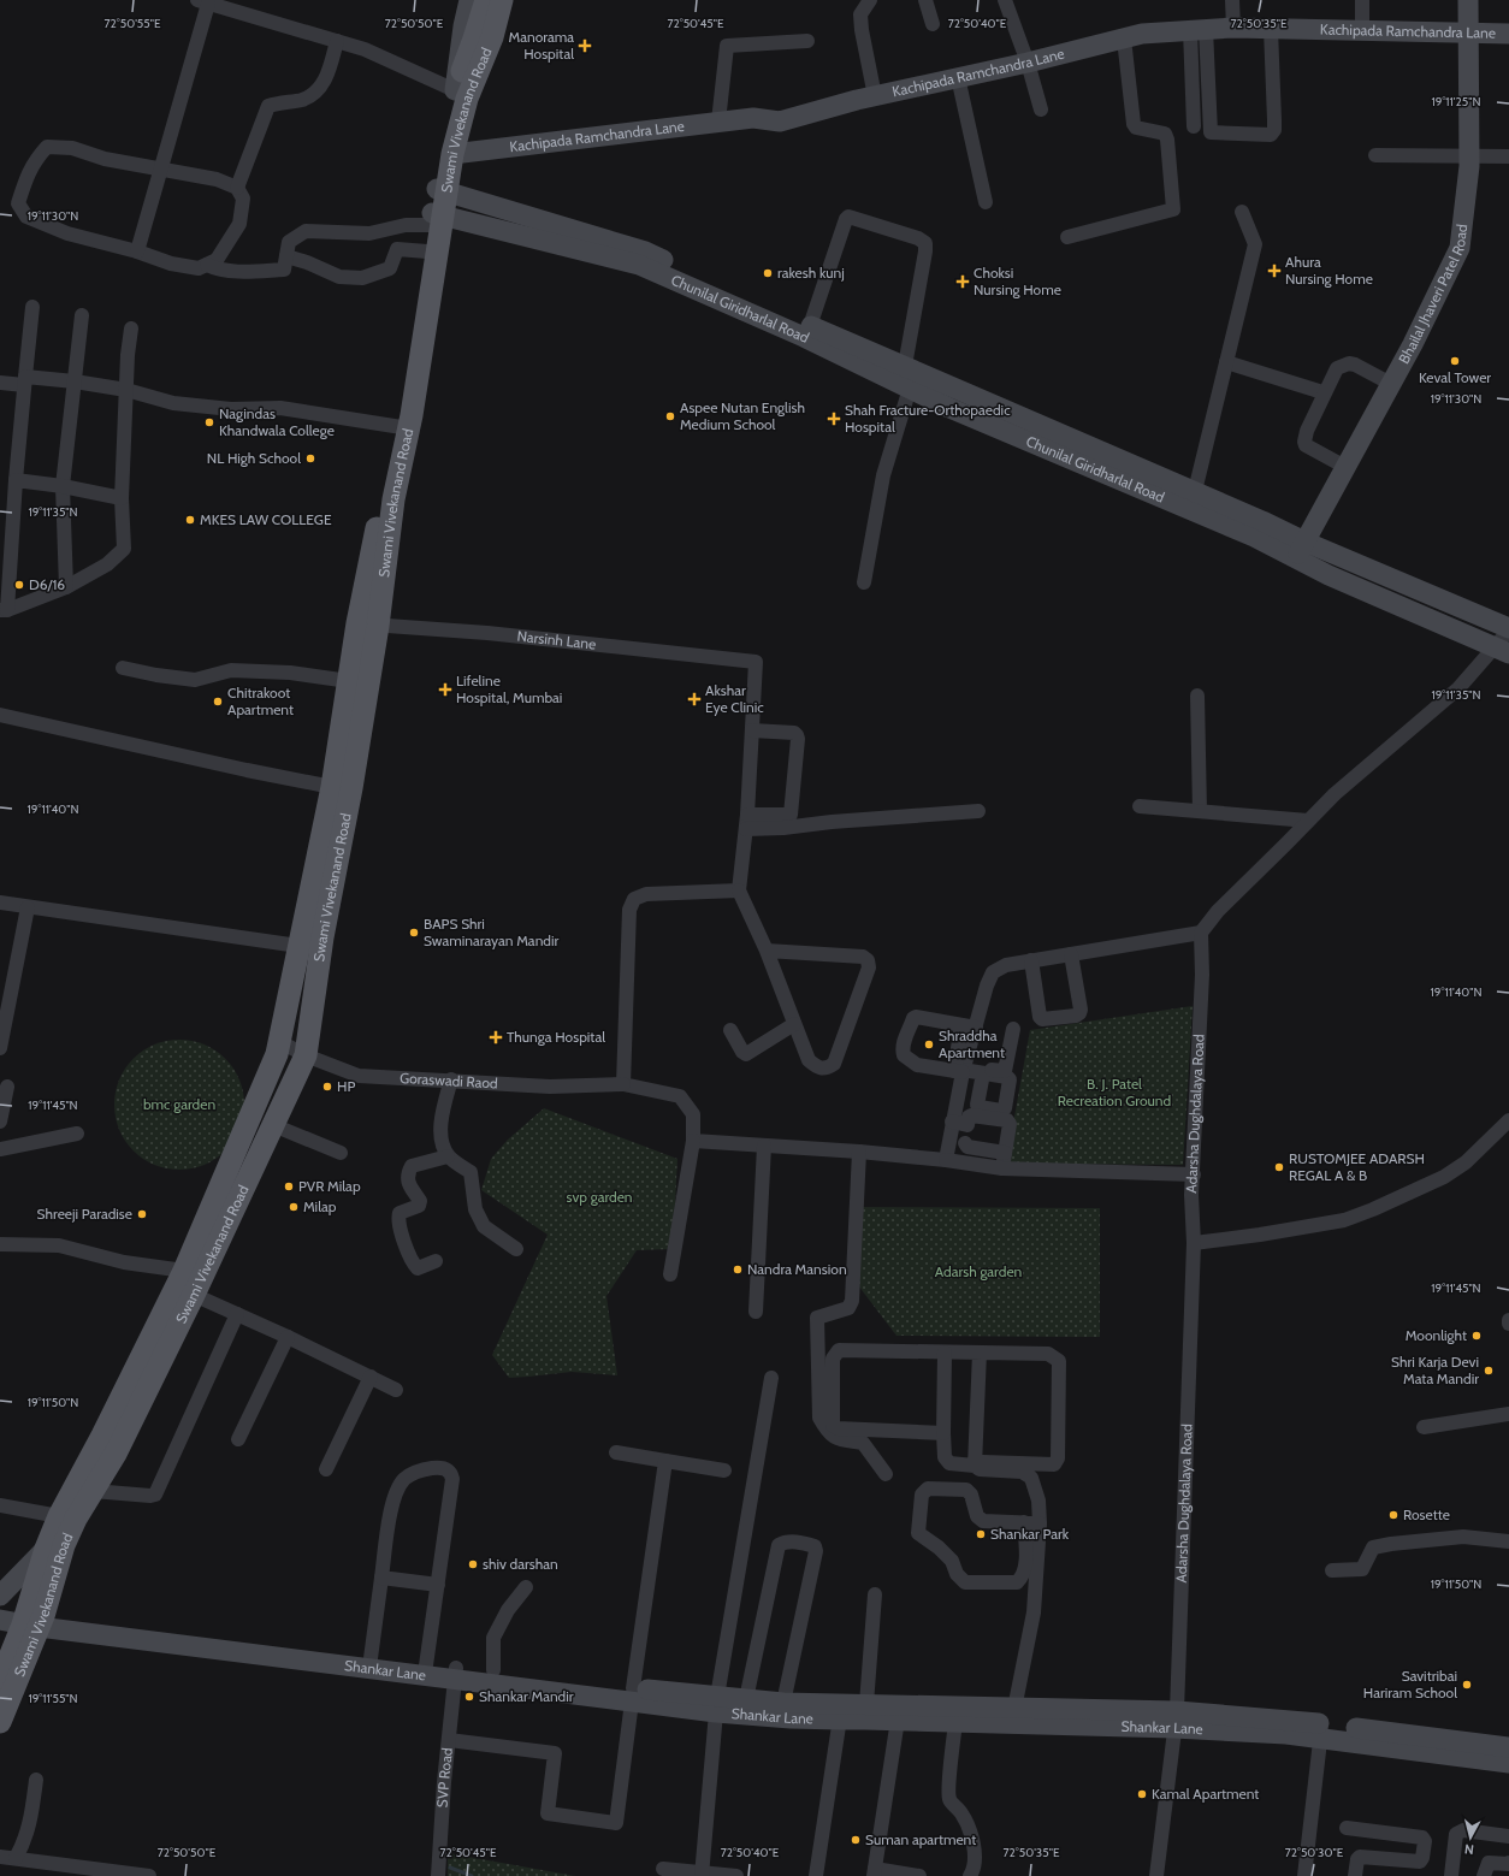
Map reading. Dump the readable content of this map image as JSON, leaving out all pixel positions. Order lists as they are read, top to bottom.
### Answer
{
  "streets": {
    "main road": [
      "Kachipada Ramchandra Lane",
      "Swami Vivekanand Road",
      "Bhailal Jhaveri Patel Road",
      "Chunilal Giridharlal Road",
      "Shankar Lane"
    ],
    "street": [
      "Narsinh Lane",
      "Goraswadi Raod",
      "Adarsha Dughdalaya Road",
      "SVP Road"
    ]
  },
  "crossings": [
    ["Kachipada Ramchandra Lane", "Swami Vivekanand Road"],
    ["Kachipada Ramchandra Lane", "Bhailal Jhaveri Patel Road"],
    ["Swami Vivekanand Road", "Chunilal Giridharlal Road"],
    ["Swami Vivekanand Road", "Narsinh Lane"],
    ["Swami Vivekanand Road", "Goraswadi Raod"],
    ["Swami Vivekanand Road", "Shankar Lane"],
    ["Bhailal Jhaveri Patel Road", "Chunilal Giridharlal Road"],
    ["Adarsha Dughdalaya Road", "Shankar Lane"],
    ["Shankar Lane", "SVP Road"]
  ],
  "parks": [
    "B. J. Patel Recreation Ground",
    "bmc garden",
    "svp garden",
    "Adarsh garden"
  ],
  "places": {
    "health": [
      "Manorama Hospital",
      "Ahura Nursing Home",
      "Choksi Nursing Home",
      "Shah Fracture-Orthopaedic Hospital",
      "Lifeline Hospital, Mumbai",
      "Akshar Eye Clinic",
      "Thunga Hospital"
    ],
    "other": [
      "rakesh kunj",
      "Keval Tower",
      "Aspee Nutan English Medium School",
      "Nagindas Khandwala College",
      "NL High School",
      "MKES LAW COLLEGE",
      "D6/16",
      "Chitrakoot Apartment",
      "BAPS Shri Swaminarayan Mandir",
      "Shraddha Apartment",
      "HP",
      "RUSTOMJEE ADARSH REGAL A & B",
      "PVR Milap",
      "Milap",
      "Shreeji Paradise",
      "Nandra Mansion",
      "Moonlight",
      "Shri Karja Devi Mata Mandir",
      "Rosette",
      "Shankar Park",
      "shiv darshan",
      "Savitribai Hariram School",
      "Shankar Mandir",
      "Kamal Apartment",
      "Suman apartment"
    ]
  },
  "north": "bottom",
  "coordinates": [
    "72°50'55\"E",
    "72°50'50\"E",
    "72°50'45\"E",
    "72°50'40\"E",
    "72°50'35\"E",
    "19°11'25\"N",
    "19°11'30\"N",
    "19°11'35\"N",
    "19°11'40\"N",
    "19°11'45\"N",
    "19°11'50\"N",
    "19°11'55\"N",
    "72°50'30\"E"
  ]
}
